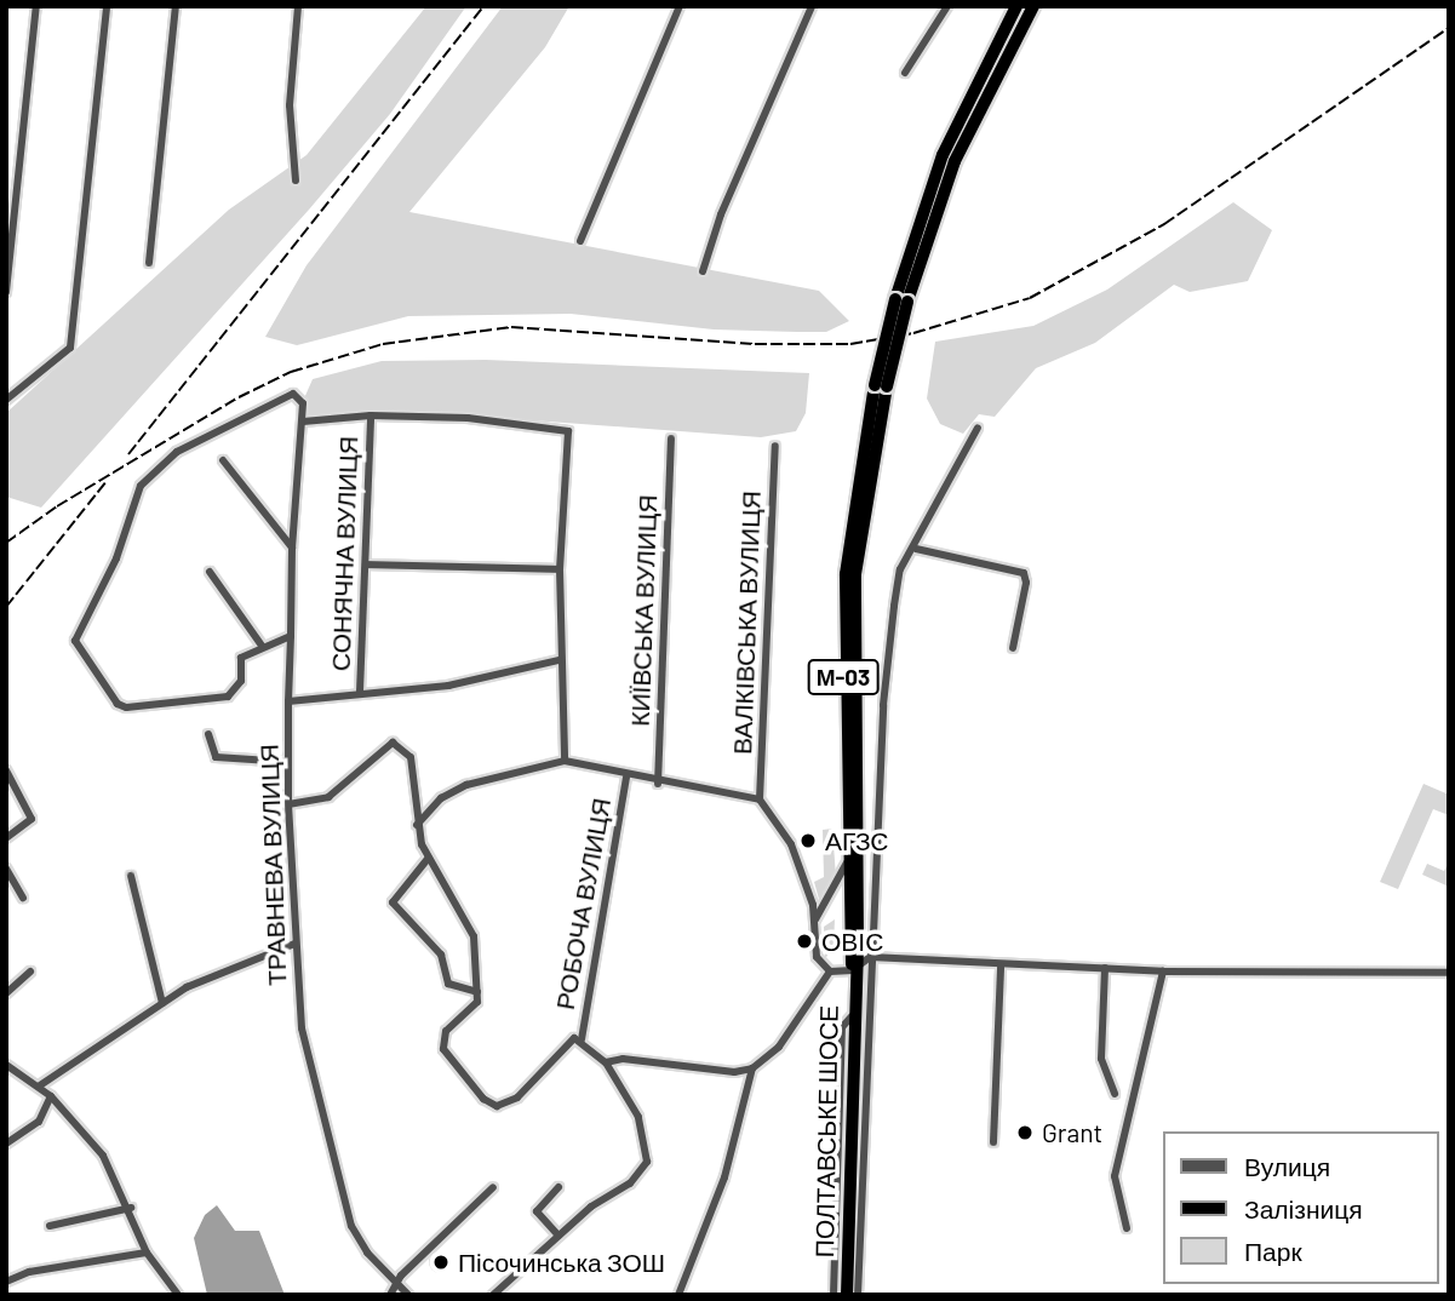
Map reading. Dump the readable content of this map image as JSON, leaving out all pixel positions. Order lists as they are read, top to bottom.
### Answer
{
  "streets": {
    "highway": ["М-03", "ПОЛТАВСЬКЕ ШОСЕ"],
    "street": [
      "СОНЯЧНА ВУЛИЦЯ",
      "КИЇВСЬКА ВУЛИЦЯ",
      "ВАЛКІВСЬКА ВУЛИЦЯ",
      "ТРАВНЕВА ВУЛИЦЯ",
      "РОБОЧА ВУЛИЦЯ"
    ]
  },
  "crossings": [
    ["М-03", "ПОЛТАВСЬКЕ ШОСЕ"]
  ],
  "places": [
    "АГЗС",
    "ОВІС",
    "Grant",
    "Пісочинська ЗОШ"
  ],
  "legend": ["Вулиця", "Залізниця", "Парк"]
}
